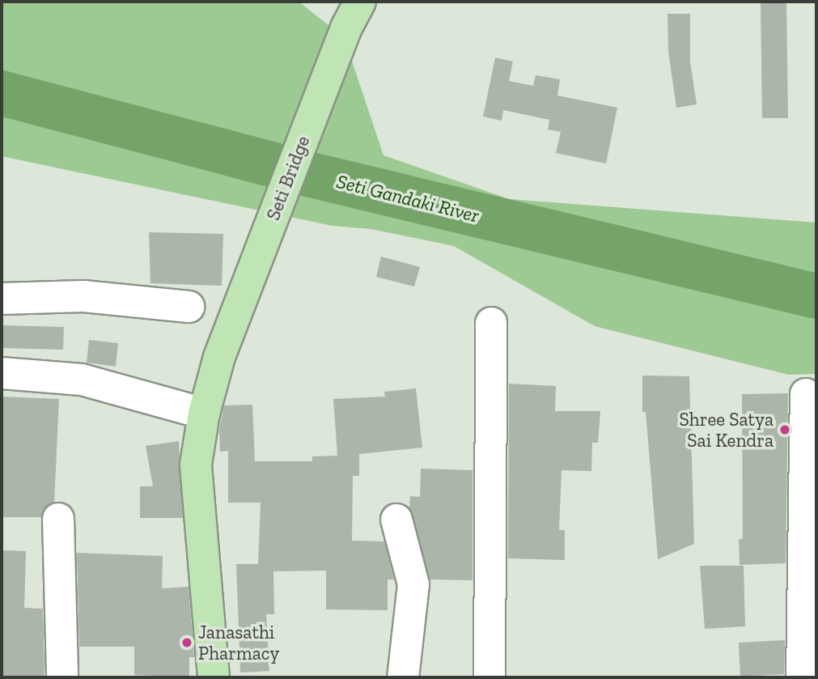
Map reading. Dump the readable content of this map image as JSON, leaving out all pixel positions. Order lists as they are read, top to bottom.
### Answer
{
  "streets": {
    "main road": ["Seti Bridge"]
  },
  "water": ["Seti Gandaki River"],
  "places": ["Shree Satya Sai Kendra", "Janasathi Pharmacy"]
}
